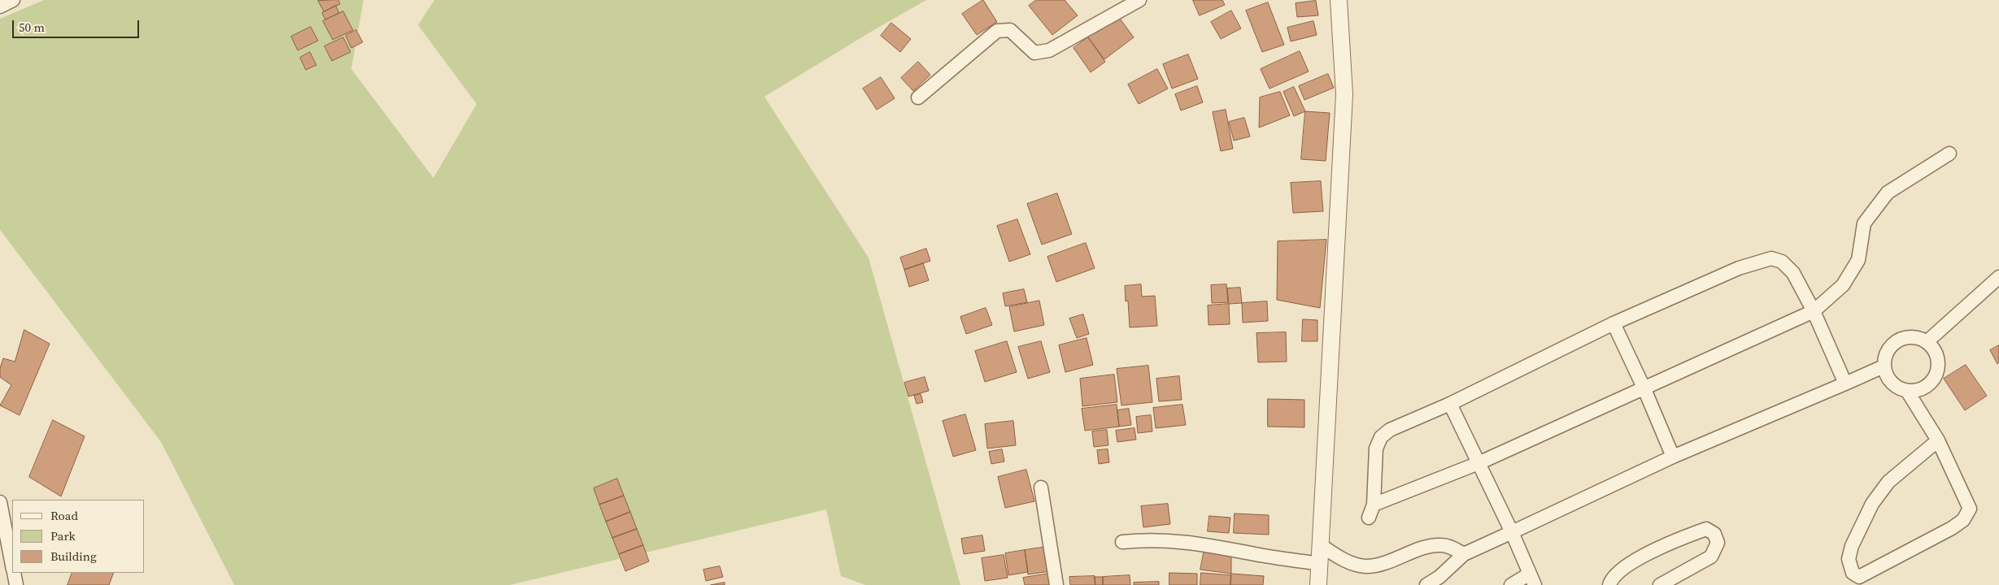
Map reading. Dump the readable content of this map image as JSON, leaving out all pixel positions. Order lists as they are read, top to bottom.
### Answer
{
  "legend": ["Road", "Park", "Building"],
  "scale_bar": "50 m"
}
